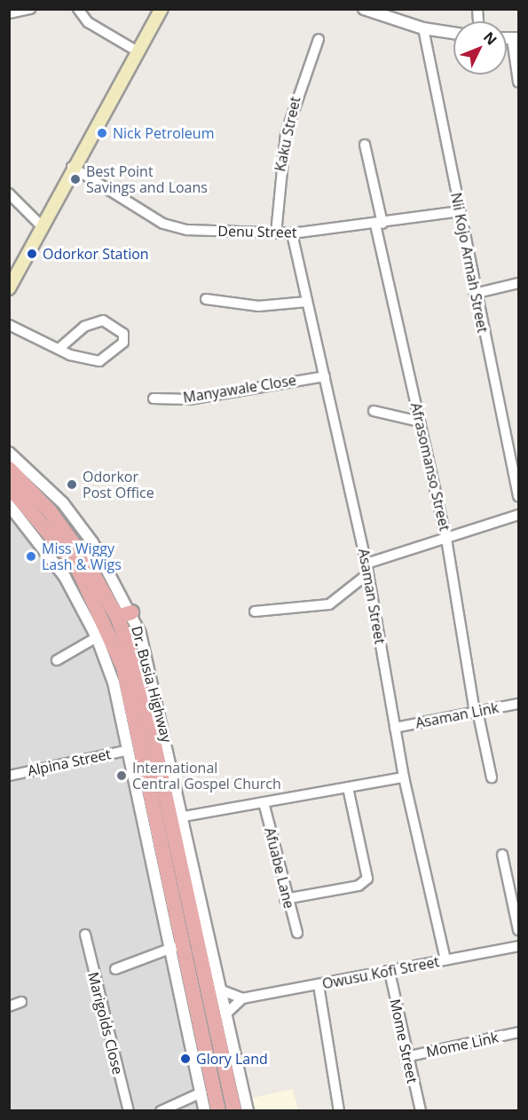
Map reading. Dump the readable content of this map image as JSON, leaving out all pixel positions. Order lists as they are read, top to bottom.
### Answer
{
  "streets": {
    "highway": ["Dr. Busia Highway"],
    "street": [
      "Kaku Street",
      "Denu Street",
      "Nii Kojo Armah Street",
      "Manyawale Close",
      "Afrasomanso Street",
      "Asaman Street",
      "Asaman Link",
      "Alpina Street",
      "Afuabe Lane",
      "Owusu Kofi Street",
      "Marigolds Close",
      "Mome Street",
      "Mome Link"
    ]
  },
  "crossings": [
    ["Kaku Street", "Denu Street"],
    ["Denu Street", "Nii Kojo Armah Street"],
    ["Denu Street", "Afrasomanso Street"],
    ["Denu Street", "Asaman Street"],
    ["Manyawale Close", "Asaman Street"],
    ["Afrasomanso Street", "Asaman Link"],
    ["Asaman Street", "Asaman Link"],
    ["Asaman Street", "Owusu Kofi Street"],
    ["Dr. Busia Highway", "Alpina Street"],
    ["Owusu Kofi Street", "Mome Street"],
    ["Mome Street", "Mome Link"]
  ],
  "places": [
    "Nick Petroleum",
    "Best Point Savings and Loans",
    "Odorkor Station",
    "Odorkor Post Office",
    "Miss Wiggy Lash & Wigs",
    "International Central Gospel Church",
    "Glory Land"
  ],
  "north": "top right"
}
